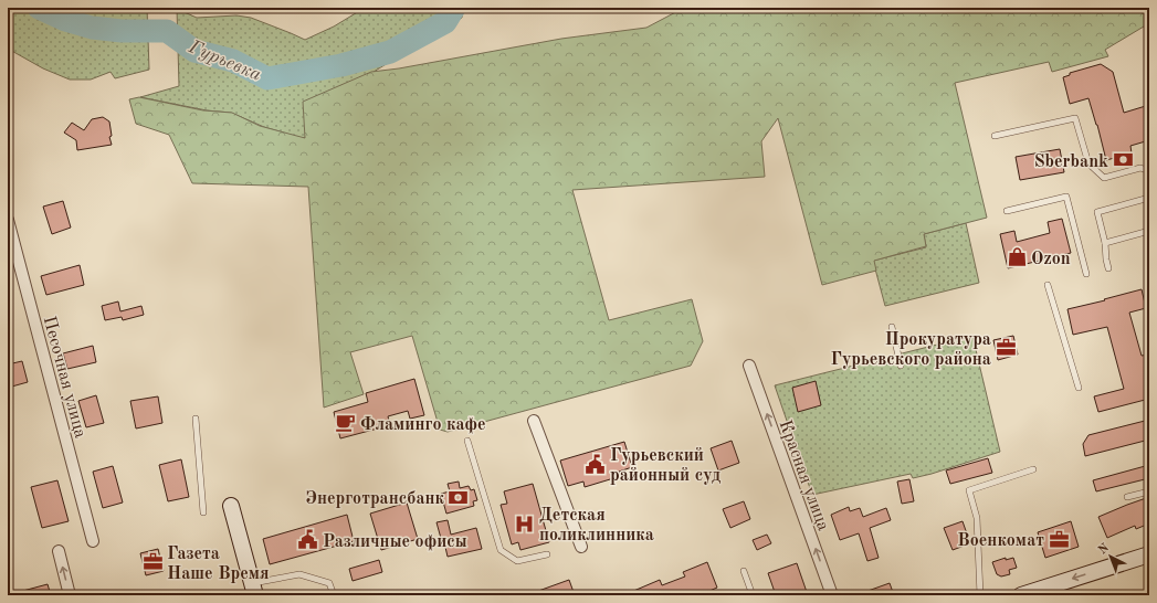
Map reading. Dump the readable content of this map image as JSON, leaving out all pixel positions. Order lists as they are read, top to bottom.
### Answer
{
  "streets": {
    "street": ["Песочная улица", "Красная улица"]
  },
  "one_way": ["Красная улица"],
  "water": ["Гурьевка"],
  "places": {
    "bank": ["Sberbank", "Энерготрансбанк"],
    "shop": ["Ozon"],
    "office": ["Прокуратура Гурьевского района", "Военкомат", "Газета Наше Время"],
    "cafe": ["Фламинго кафе"],
    "public building": ["Гурьевский районный суд", "Различные офисы"],
    "hospital": ["Детская поликлинника"]
  },
  "north": "top left"
}
